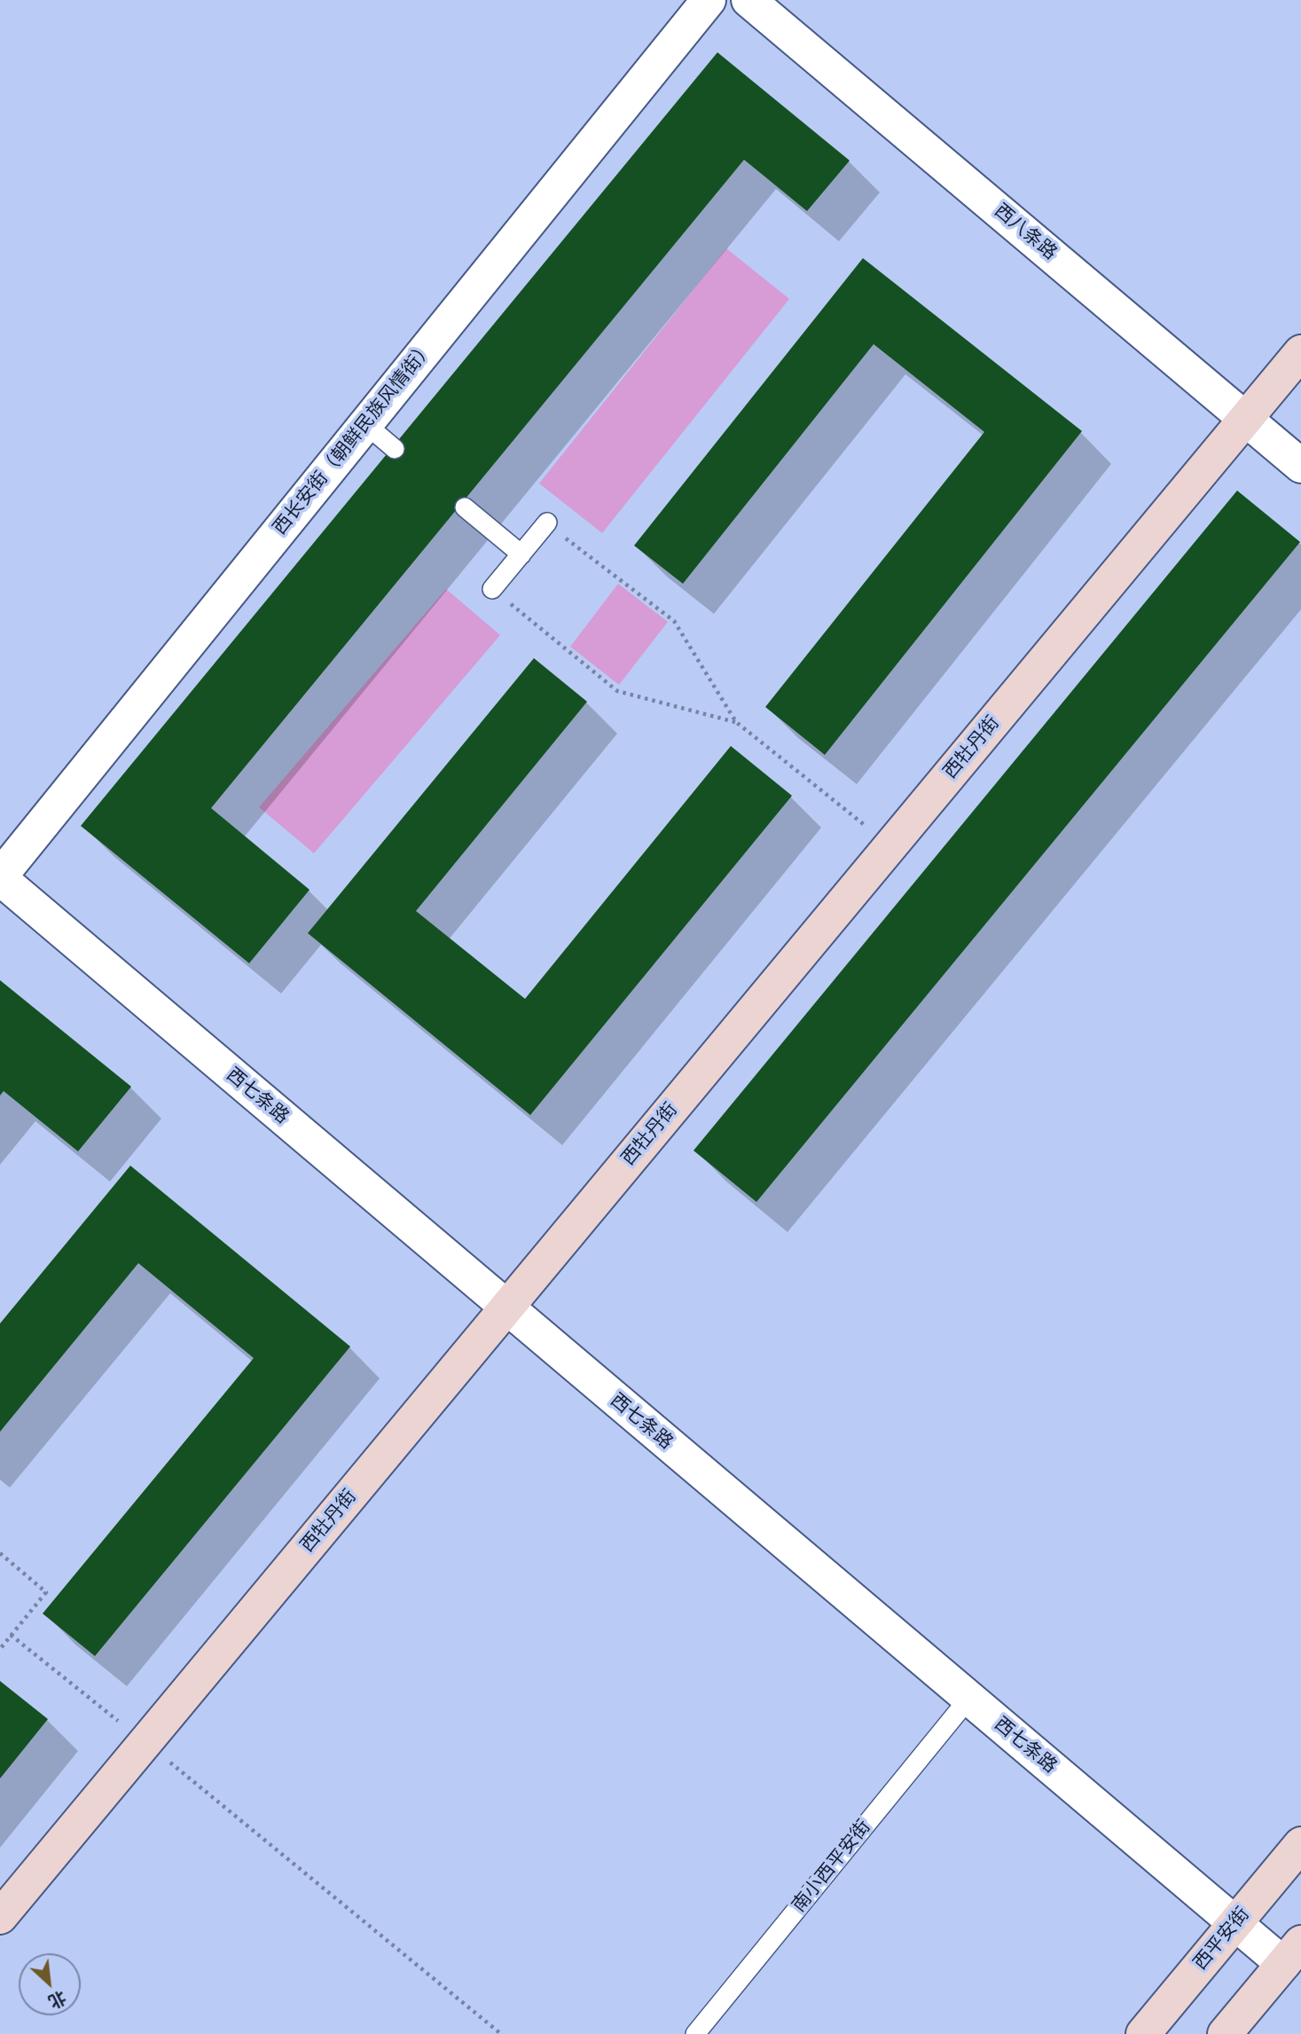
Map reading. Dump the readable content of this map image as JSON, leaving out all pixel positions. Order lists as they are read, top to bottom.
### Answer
{
  "streets": {
    "main road": ["西牡丹街", "西平安街"],
    "street": ["西八条路", "西长安街（朝鲜民族风情街）", "西七条路"],
    "lane": ["南小西平安街"]
  },
  "crossings": [
    ["西八条路", "西牡丹街"],
    ["西长安街（朝鲜民族风情街）", "西七条路"],
    ["西牡丹街", "西七条路"],
    ["西七条路", "南小西平安街"],
    ["西七条路", "西平安街"]
  ],
  "north": "bottom right"
}
